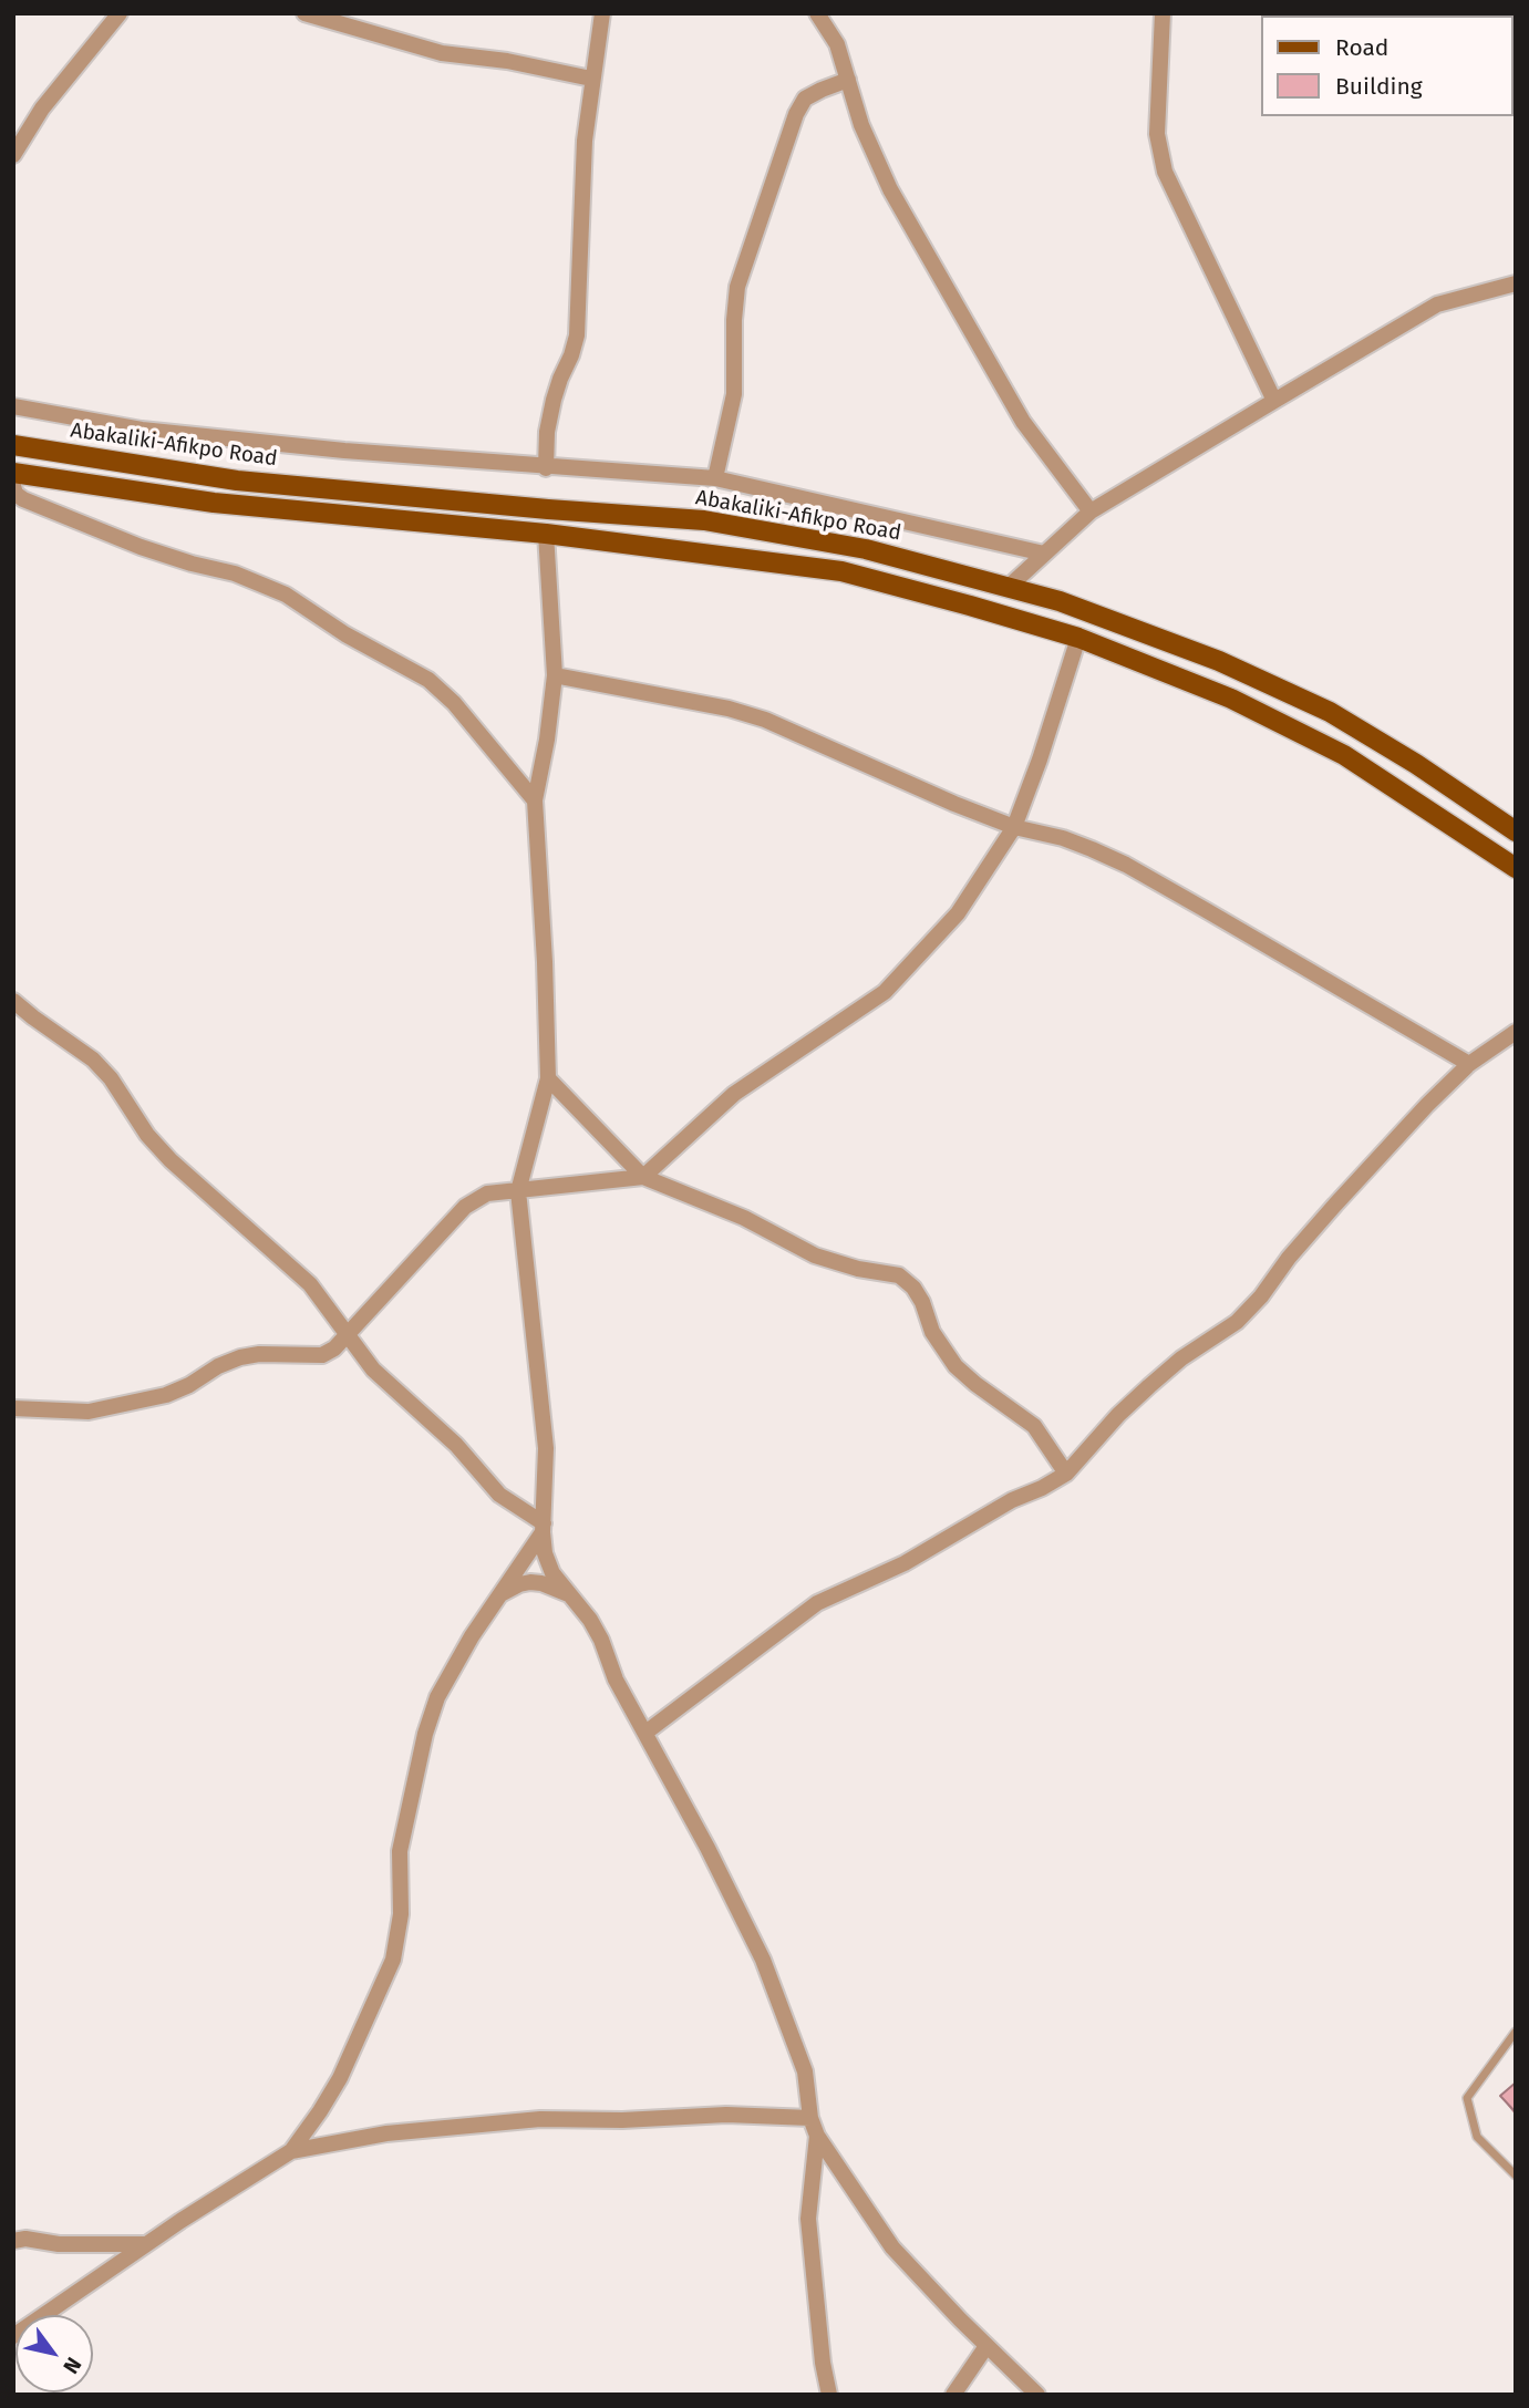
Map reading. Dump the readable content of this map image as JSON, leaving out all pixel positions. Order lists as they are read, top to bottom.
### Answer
{
  "streets": {
    "main road": ["Abakaliki-Afikpo Road"]
  },
  "legend": ["Road", "Building"],
  "north": "bottom right"
}
